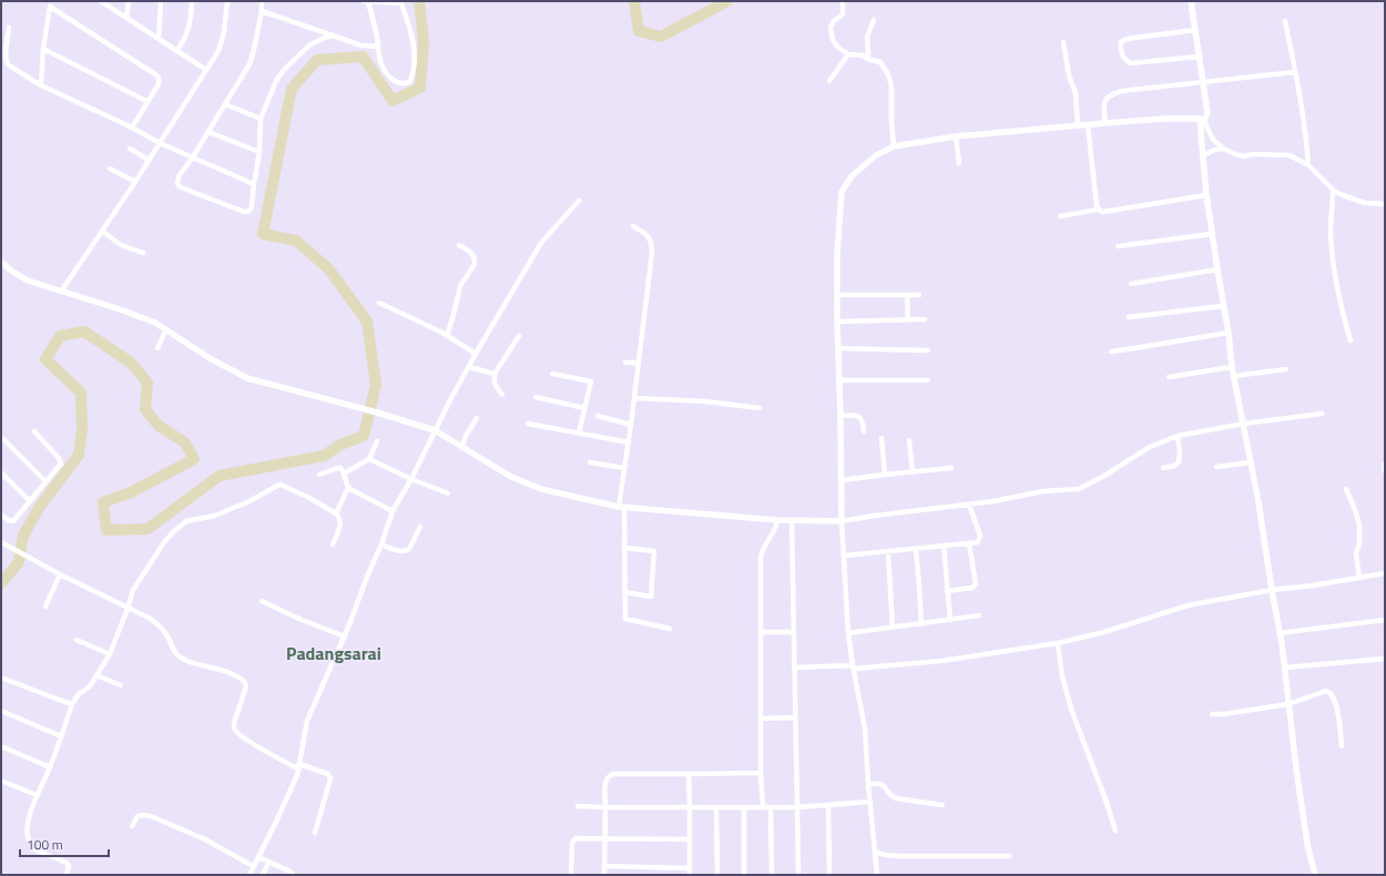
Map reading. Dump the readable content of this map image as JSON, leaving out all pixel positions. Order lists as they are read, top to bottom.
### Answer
{
  "districts": ["Padangsarai"],
  "scale_bar": "100 m"
}
